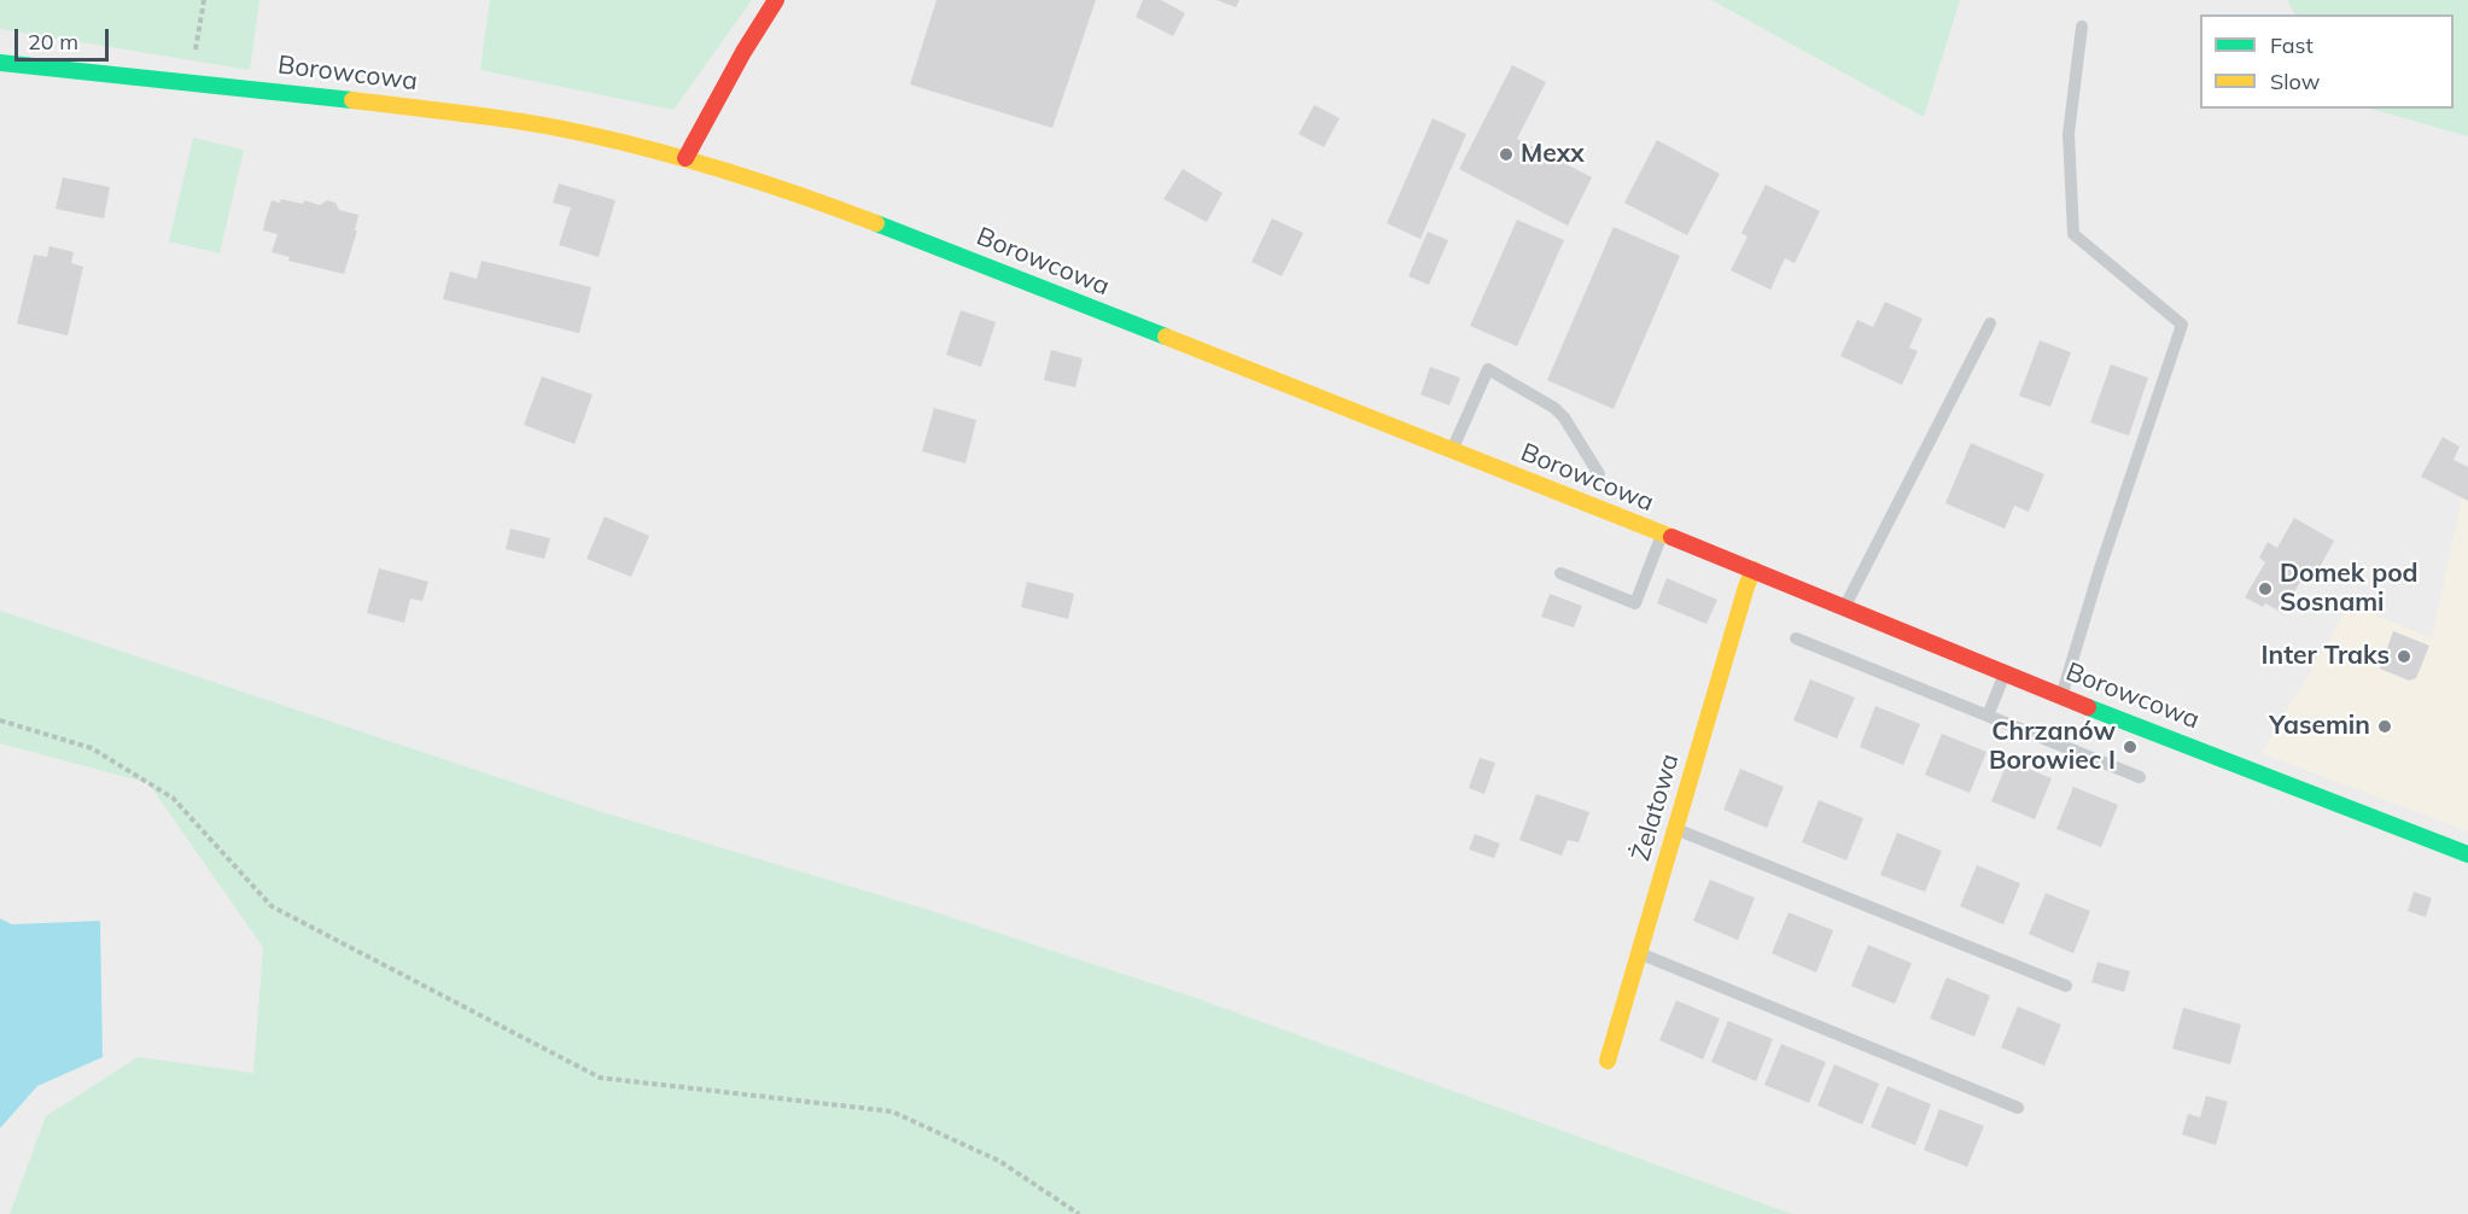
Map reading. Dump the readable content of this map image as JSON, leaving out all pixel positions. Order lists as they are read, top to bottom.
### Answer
{
  "streets": {
    "street": ["Borowcowa", "Żelatowa"]
  },
  "crossings": [
    ["Borowcowa", "Żelatowa"]
  ],
  "places": [
    "Mexx",
    "Domek pod Sosnami",
    "Inter Traks",
    "Yasemin",
    "Chrzanów Borowiec I"
  ],
  "legend": ["Fast", "Slow"],
  "scale_bar": "20 m"
}
